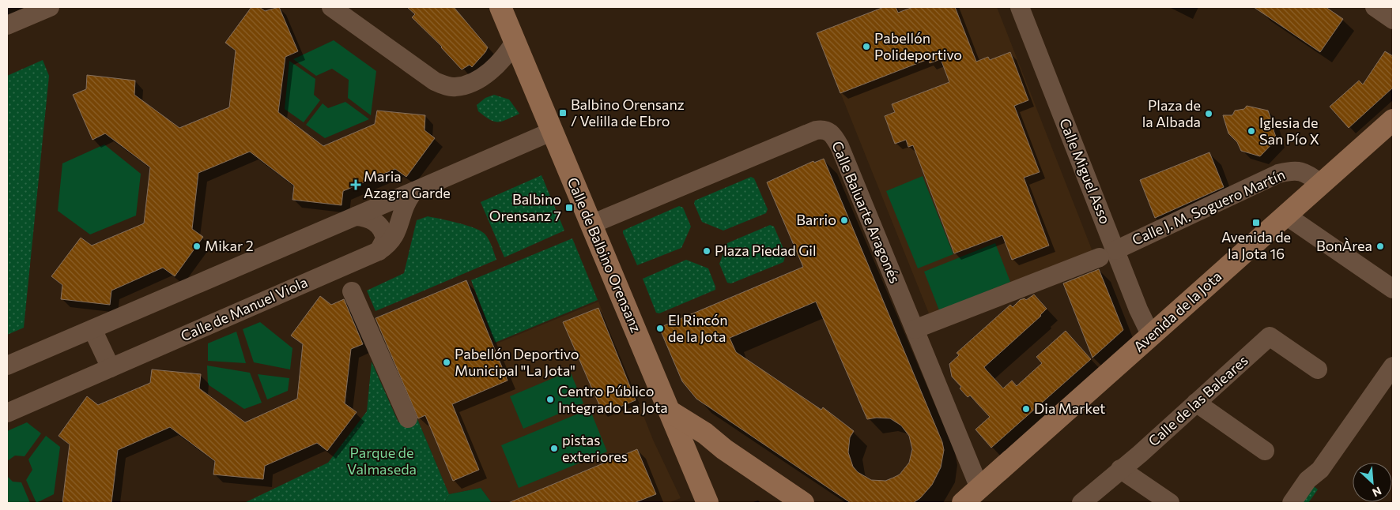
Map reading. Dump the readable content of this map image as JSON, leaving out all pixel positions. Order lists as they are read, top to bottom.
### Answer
{
  "streets": {
    "street": [
      "Calle Miguel Asso",
      "Calle J. M. Soguero Martín",
      "Calle Baluarte Aragonés",
      "Calle de Balbino Orensanz",
      "Calle de Manuel Viola",
      "Avenida de la Jota",
      "Calle de las Baleares"
    ]
  },
  "crossings": [
    ["Calle Miguel Asso", "Calle J. M. Soguero Martín"],
    ["Calle Miguel Asso", "Avenida de la Jota"],
    ["Calle J. M. Soguero Martín", "Calle Baluarte Aragonés"],
    ["Calle J. M. Soguero Martín", "Avenida de la Jota"],
    ["Calle Baluarte Aragonés", "Calle de Balbino Orensanz"],
    ["Calle Baluarte Aragonés", "Avenida de la Jota"]
  ],
  "parks": ["Parque de Valmaseda"],
  "places": {
    "other": [
      "Pabellón Polideportivo",
      "Plaza de la Albada",
      "Iglesia de San Pío X",
      "Barrio",
      "Mikar 2",
      "BonÀrea",
      "Plaza Piedad Gil",
      "El Rincón de la Jota",
      "Pabellón Deportivo Municipal \"La Jota\"",
      "Centro Público Integrado La Jota",
      "Dia Market",
      "pistas exteriores"
    ],
    "transit": ["Balbino Orensanz / Velilla de Ebro", "Balbino Orensanz 7", "Avenida de la Jota 16"],
    "health": ["Maria Azagra Garde"]
  },
  "north": "bottom right"
}
